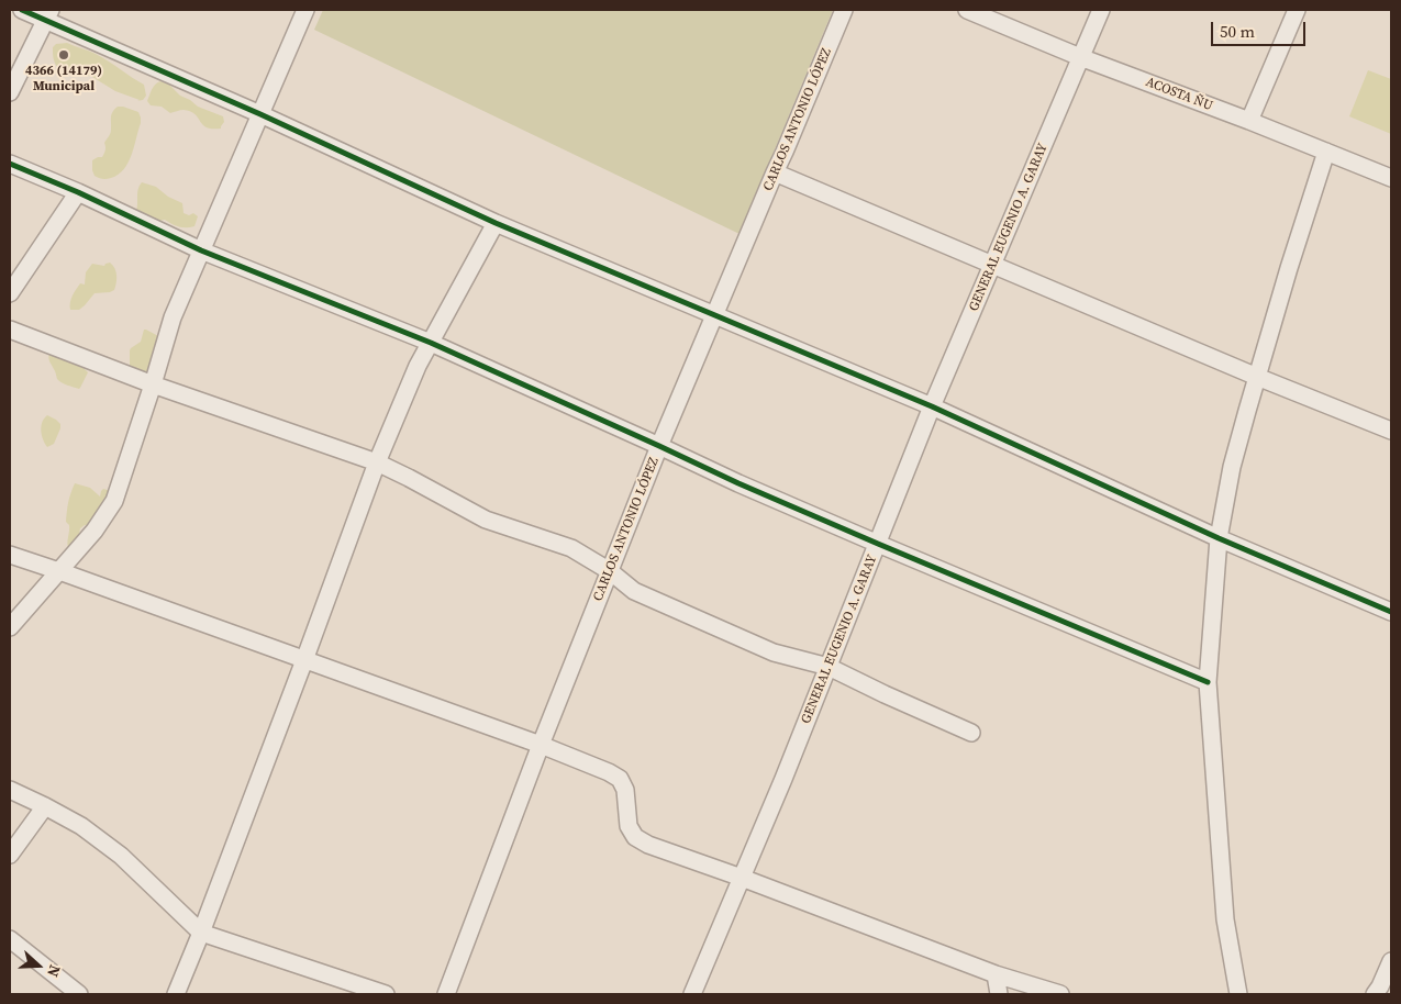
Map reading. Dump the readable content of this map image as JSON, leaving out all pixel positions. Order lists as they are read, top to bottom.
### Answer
{
  "streets": {
    "street": ["ACOSTA ÑU", "CARLOS ANTONIO LÓPEZ", "GENERAL EUGENIO A. GARAY"]
  },
  "crossings": [
    ["ACOSTA ÑU", "GENERAL EUGENIO A. GARAY"]
  ],
  "places": ["4366 (14179) Municipal"],
  "scale_bar": "50 m",
  "north": "right"
}
